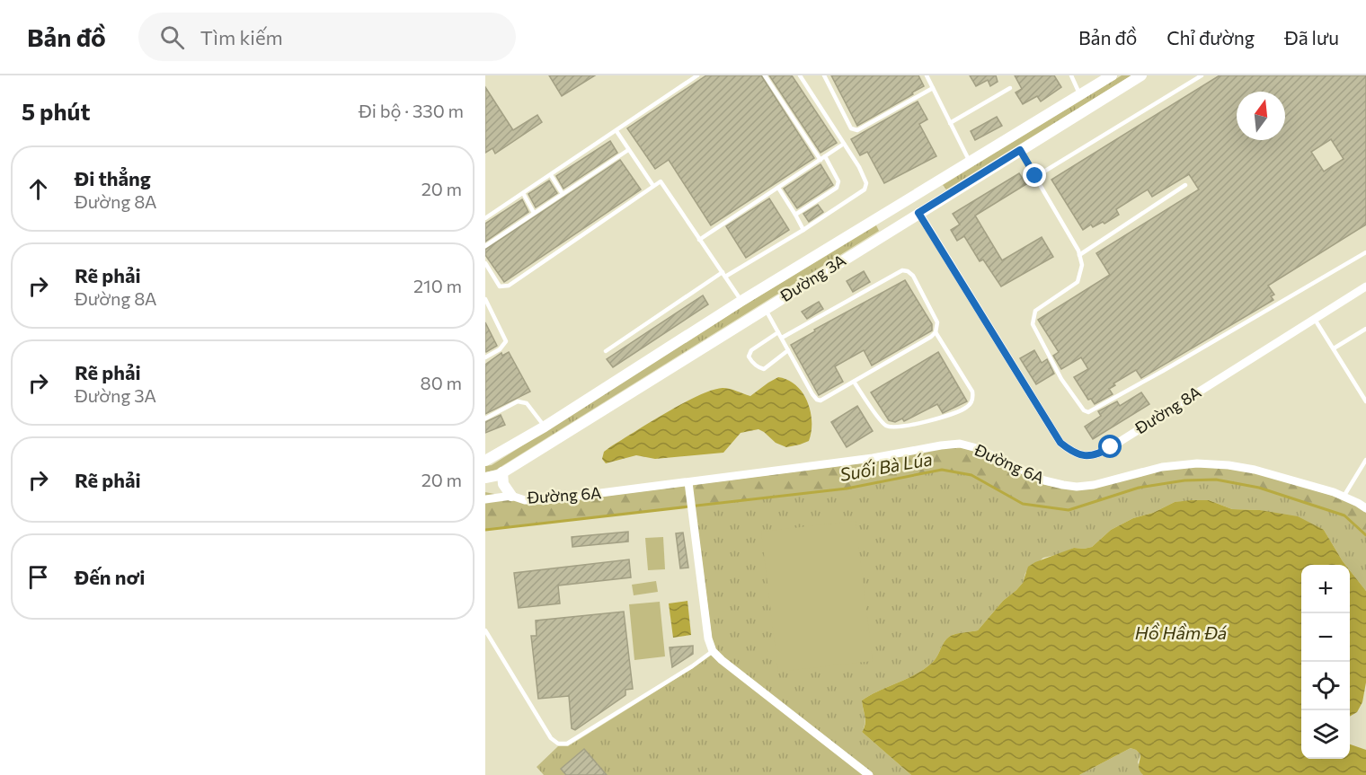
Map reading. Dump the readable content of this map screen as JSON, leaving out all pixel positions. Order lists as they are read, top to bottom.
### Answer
{
  "streets": {
    "street": ["Đường 3A", "Đường 8A", "Đường 6A"]
  },
  "crossings": [
    ["Đường 3A", "Đường 8A"]
  ],
  "water": ["Suối Bà Lúa", "Hồ Hầm Đá"],
  "north": "top",
  "page": {
    "header": "Bản đồ",
    "search": "Tìm kiếm",
    "nav": ["Bản đồ", "Chỉ đường", "Đã lưu"],
    "heading": ["5 phút", "Đi bộ · 330 m"],
    "list": [
      ["Đi thẳng", "Đường 8A", "20 m"],
      ["Rẽ phải", "Đường 8A", "210 m"],
      ["Rẽ phải", "Đường 3A", "80 m"],
      ["Rẽ phải", "20 m"],
      "Đến nơi"
    ],
    "map_buttons": ["+", "−"]
  }
}
